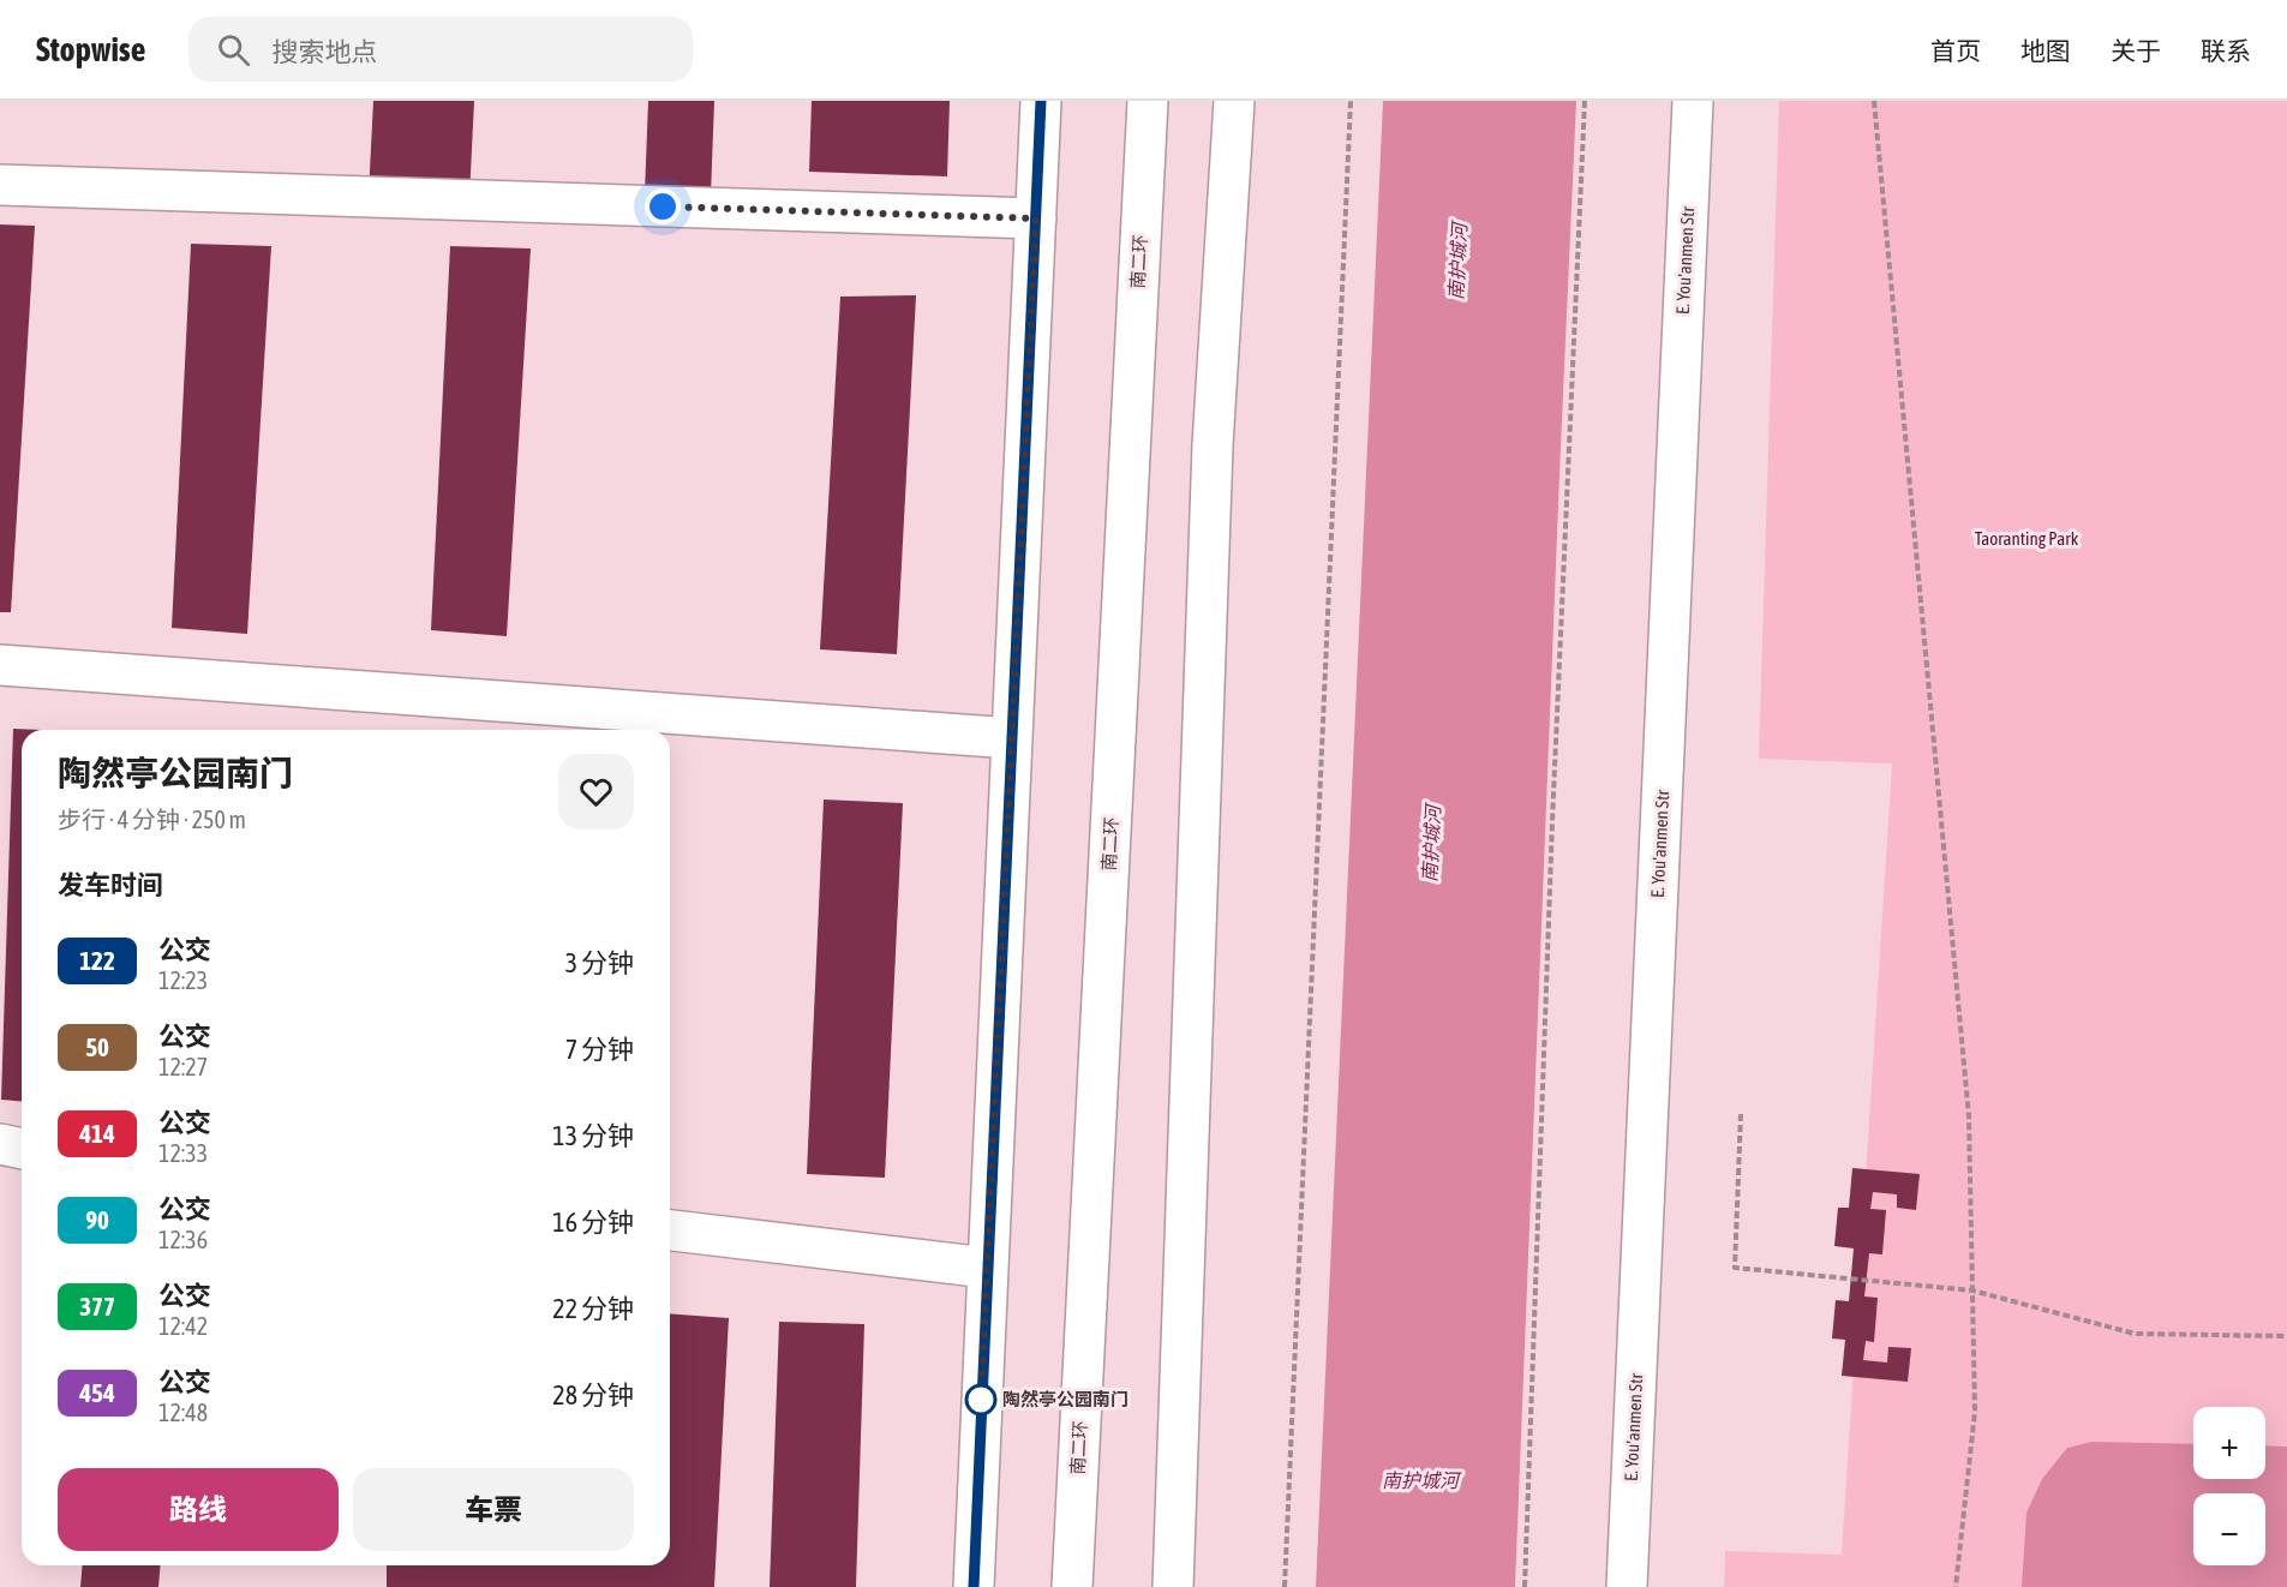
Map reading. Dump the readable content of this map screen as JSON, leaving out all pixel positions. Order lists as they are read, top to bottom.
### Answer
{
  "streets": {
    "main road": ["E. You'anmen Str", "南二环"]
  },
  "water": ["南护城河"],
  "parks": ["Taoranting Park"],
  "places": ["陶然亭公园南门"],
  "lines": ["bus line 122"],
  "page": {
    "header": "Stopwise",
    "search": "搜索地点",
    "nav": [
      "首页",
      "地图",
      "关于",
      "联系"
    ],
    "heading": [
      ["陶然亭公园南门", "步行 · 4 分钟 · 250 m"],
      "发车时间"
    ],
    "list": [
      {
        "mark": "122",
        "name": "公交",
        "note": "12:23",
        "value": "3 分钟"
      },
      {
        "mark": "50",
        "name": "公交",
        "note": "12:27",
        "value": "7 分钟"
      },
      {
        "mark": "414",
        "name": "公交",
        "note": "12:33",
        "value": "13 分钟"
      },
      {
        "mark": "90",
        "name": "公交",
        "note": "12:36",
        "value": "16 分钟"
      },
      {
        "mark": "377",
        "name": "公交",
        "note": "12:42",
        "value": "22 分钟"
      },
      {
        "mark": "454",
        "name": "公交",
        "note": "12:48",
        "value": "28 分钟"
      }
    ],
    "map_buttons": ["+", "−"],
    "buttons": ["路线", "车票"]
  }
}
